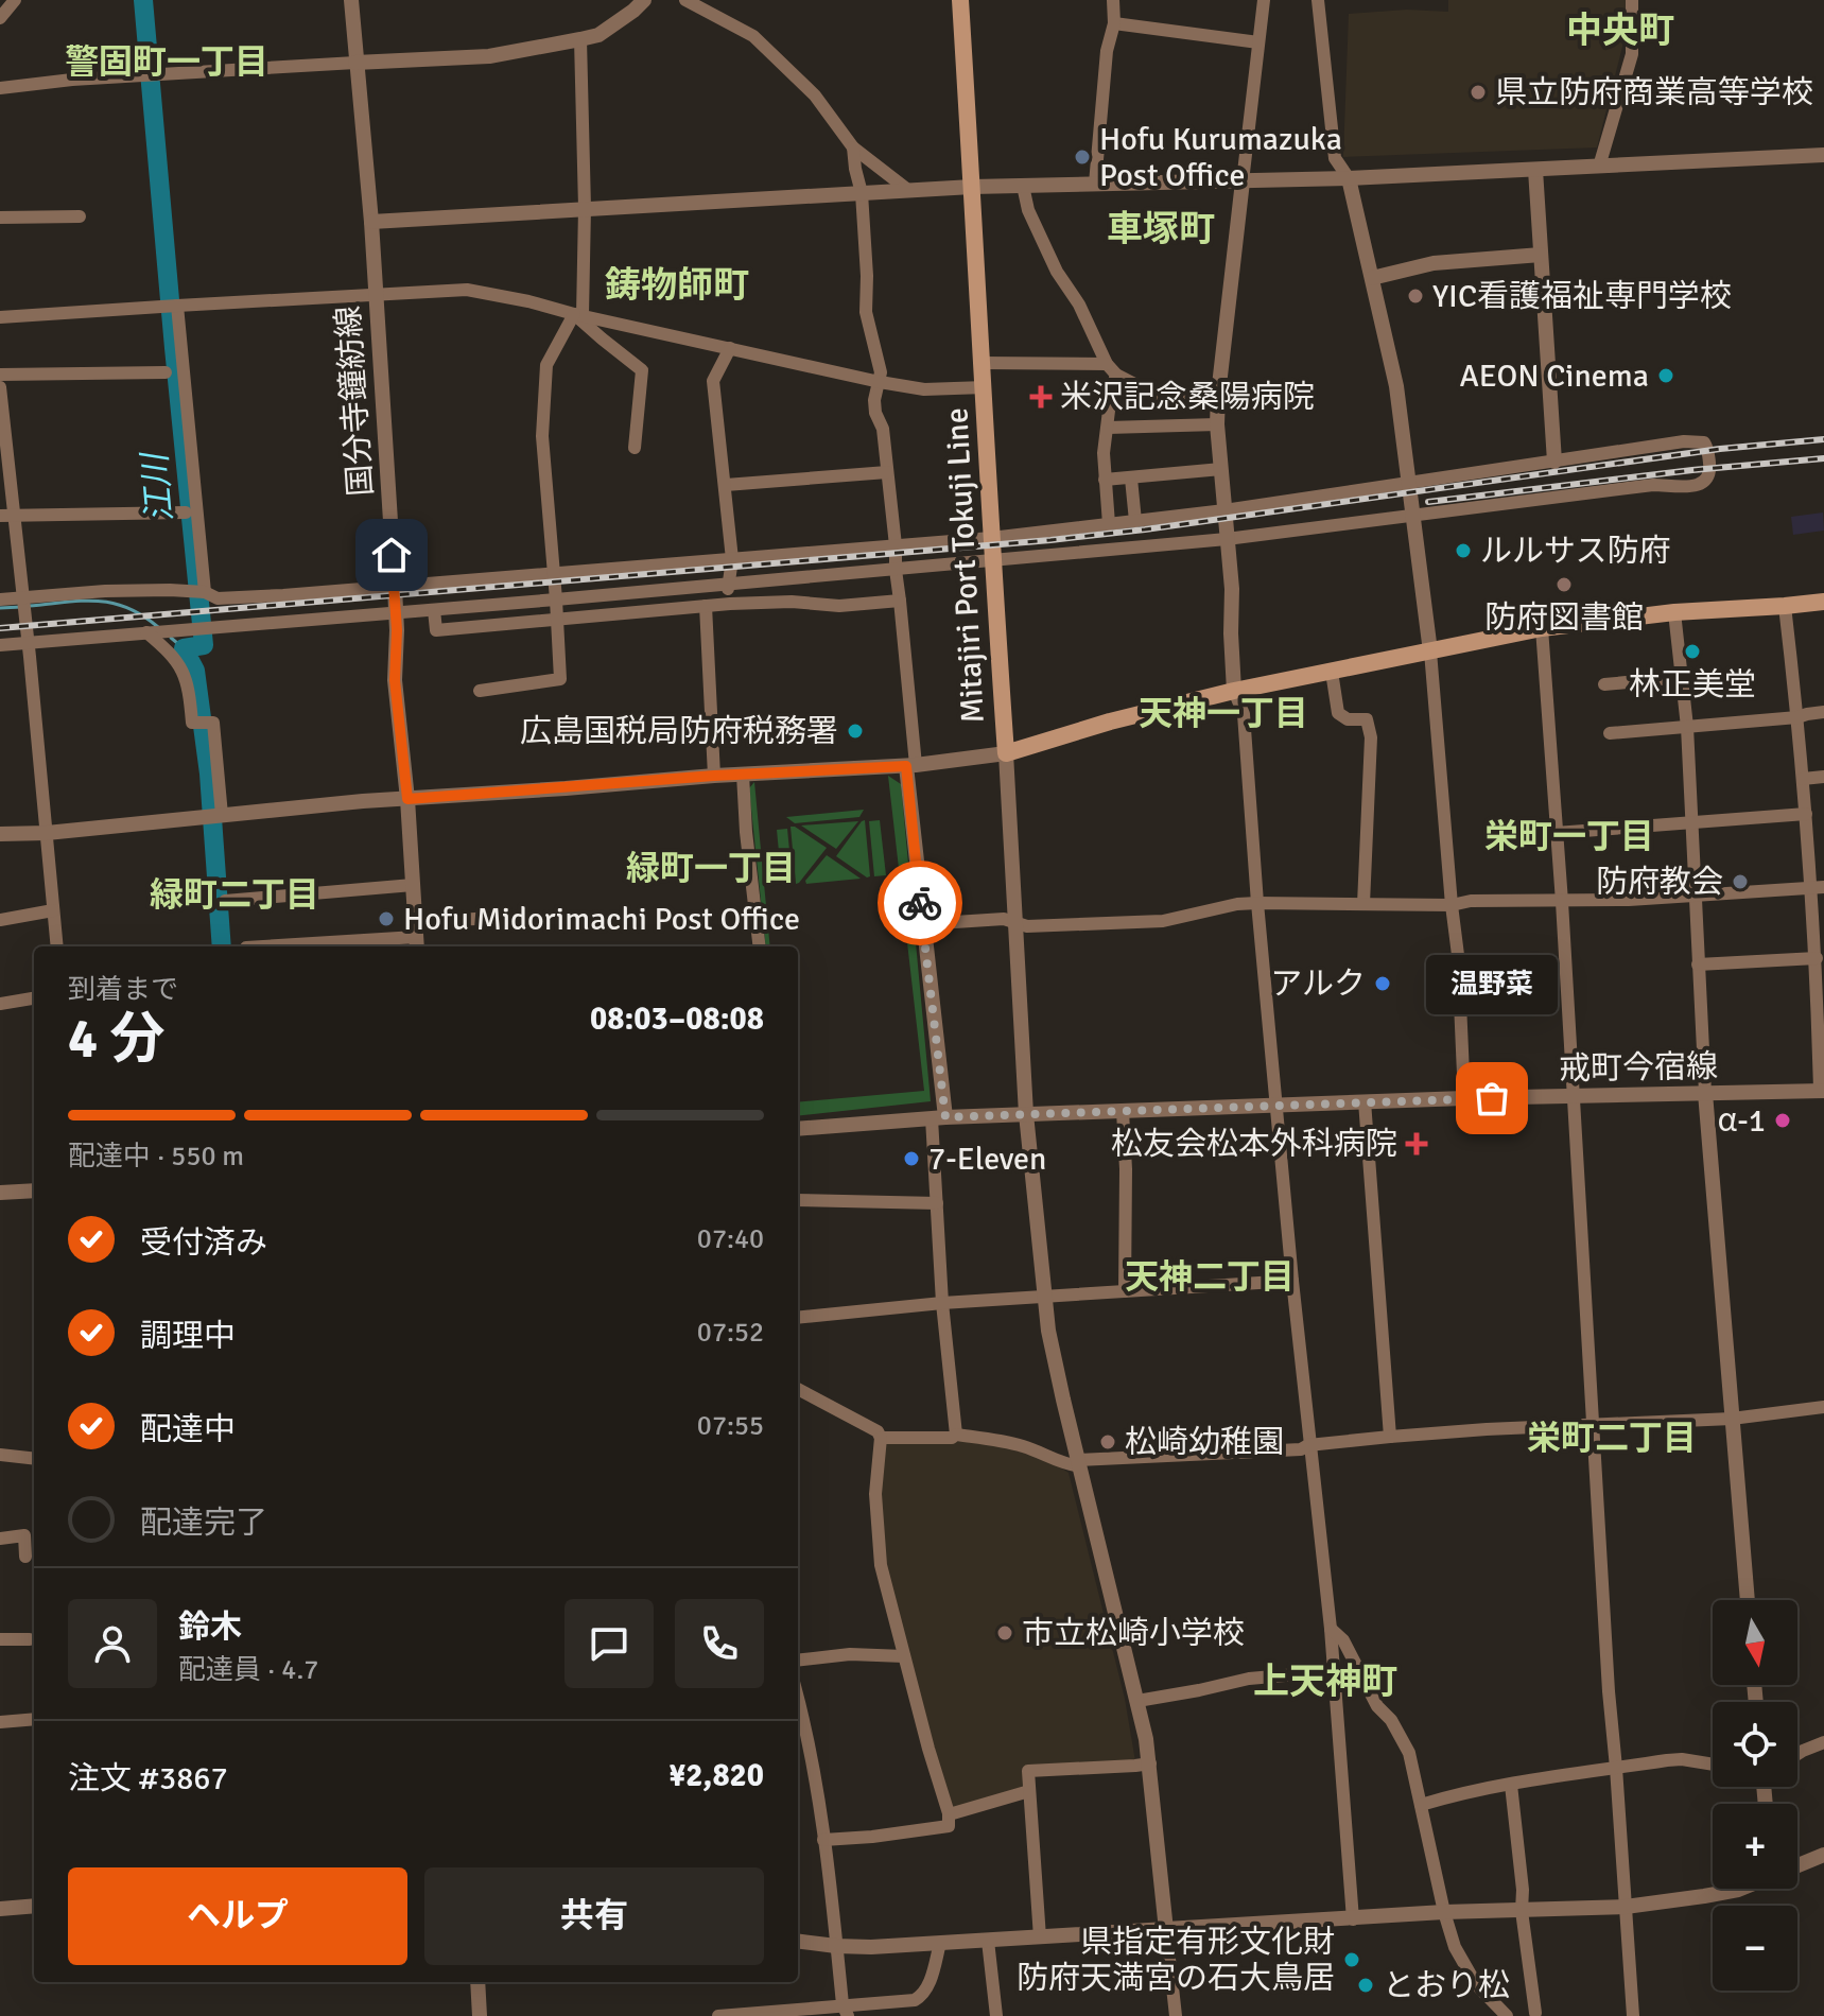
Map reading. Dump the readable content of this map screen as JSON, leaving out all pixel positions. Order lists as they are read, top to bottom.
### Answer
{
  "streets": {
    "main road": ["Mitajiri Port Tokuji Line"],
    "street": ["国分寺鐘紡線", "戒町今宿線"]
  },
  "districts": [
    "中央町",
    "警固町一丁目",
    "車塚町",
    "鋳物師町",
    "天神一丁目",
    "栄町一丁目",
    "緑町一丁目",
    "緑町二丁目",
    "天神二丁目",
    "栄町二丁目",
    "上天神町"
  ],
  "water": ["江川"],
  "places": {
    "other": [
      "県立防府商業高等学校",
      "Hofu Kurumazuka Post Office",
      "YIC看護福祉専門学校",
      "AEON Cinema",
      "ルルサス防府",
      "防府図書館",
      "林正美堂",
      "広島国税局防府税務署",
      "防府教会",
      "Hofu Midorimachi Post Office",
      "アルク",
      "温野菜",
      "α-1",
      "7-Eleven",
      "松崎幼稚園",
      "市立松崎小学校",
      "県指定有形文化財 防府天満宮の石大鳥居",
      "とおり松"
    ],
    "health": ["米沢記念桑陽病院", "松友会松本外科病院"]
  },
  "north": "bottom",
  "page": {
    "heading": ["4 分", "到着まで", "08:03–08:08"],
    "panel": [
      "鈴木",
      "配達員 · 4.7",
      "注文 #3867",
      "¥2,820"
    ],
    "bubble": "温野菜",
    "bar": "配達中 · 550 m",
    "list": [
      ["受付済み", "07:40"],
      ["調理中", "07:52"],
      ["配達中", "07:55"],
      "配達完了"
    ],
    "map_buttons": ["+", "−"],
    "buttons": ["ヘルプ", "共有"]
  }
}
